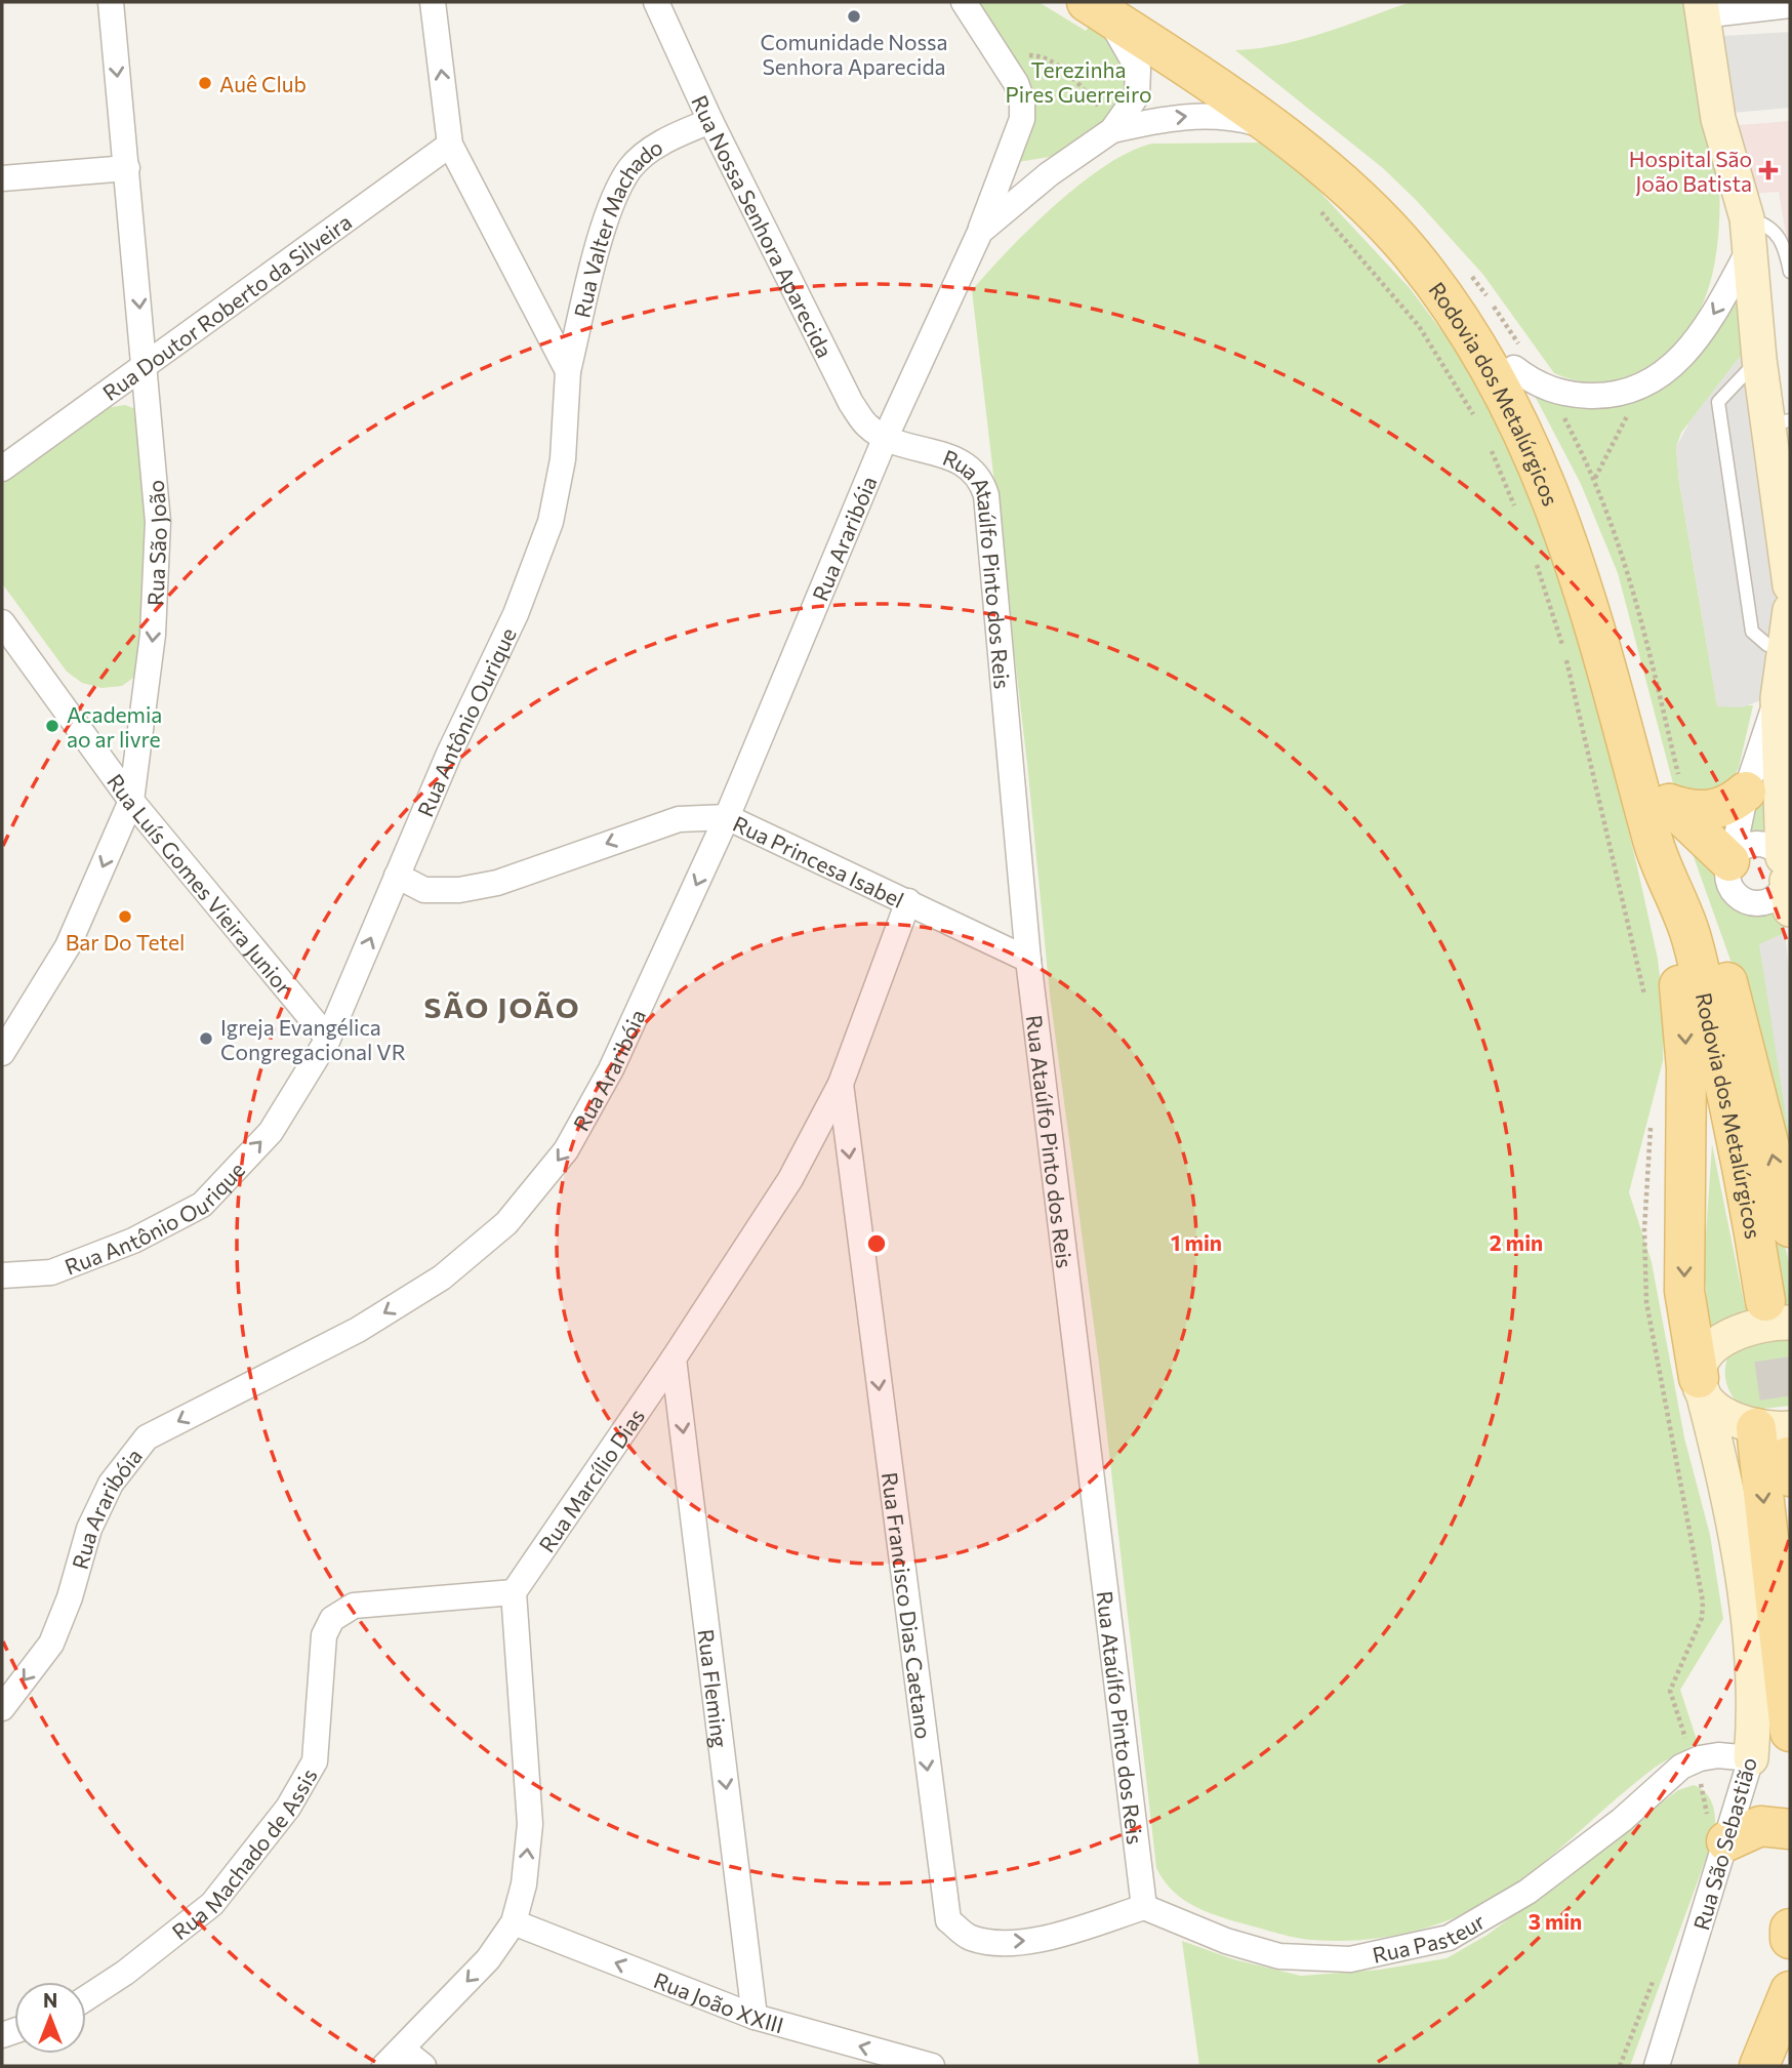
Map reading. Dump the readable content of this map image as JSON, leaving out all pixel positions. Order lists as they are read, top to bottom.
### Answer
{
  "streets": {
    "main road": ["Rodovia dos Metalúrgicos"],
    "street": [
      "Rua Nossa Senhora Aparecida",
      "Rua Valter Machado",
      "Rua Doutor Roberto da Silveira",
      "Rua Araribóia",
      "Rua São João",
      "Rua Ataúlfo Pinto dos Reis",
      "Rua Antônio Ourique",
      "Rua Princesa Isabel",
      "Rua Luís Gomes Vieira Junior",
      "Rua Marcílio Dias",
      "Rua Francisco Dias Caetano",
      "Rua Fleming",
      "Rua São Sebastião",
      "Rua Machado de Assis",
      "Rua Pasteur",
      "Rua João XXIII"
    ]
  },
  "crossings": [
    ["Rua Nossa Senhora Aparecida", "Rua Valter Machado"],
    ["Rua Nossa Senhora Aparecida", "Rua Araribóia"],
    ["Rua Nossa Senhora Aparecida", "Rua Ataúlfo Pinto dos Reis"],
    ["Rua Valter Machado", "Rua Antônio Ourique"],
    ["Rua Doutor Roberto da Silveira", "Rua São João"],
    ["Rua Araribóia", "Rua Ataúlfo Pinto dos Reis"],
    ["Rua Araribóia", "Rua Princesa Isabel"],
    ["Rua São João", "Rua Luís Gomes Vieira Junior"],
    ["Rua Ataúlfo Pinto dos Reis", "Rua Princesa Isabel"],
    ["Rua Ataúlfo Pinto dos Reis", "Rua Francisco Dias Caetano"],
    ["Rua Ataúlfo Pinto dos Reis", "Rua Pasteur"],
    ["Rua Antônio Ourique", "Rua Princesa Isabel"],
    ["Rua Antônio Ourique", "Rua Luís Gomes Vieira Junior"],
    ["Rua Princesa Isabel", "Rua Marcílio Dias"],
    ["Rua Marcílio Dias", "Rua Francisco Dias Caetano"],
    ["Rua Marcílio Dias", "Rua Fleming"],
    ["Rua Marcílio Dias", "Rua Machado de Assis"],
    ["Rua Francisco Dias Caetano", "Rua Pasteur"],
    ["Rua Fleming", "Rua João XXIII"],
    ["Rua São Sebastião", "Rua Pasteur"]
  ],
  "one_way": [
    "Rua Araribóia",
    "Rua São João",
    "Rua Antônio Ourique",
    "Rua Princesa Isabel",
    "Rua Francisco Dias Caetano",
    "Rua João XXIII"
  ],
  "districts": ["SÃO JOÃO"],
  "parks": ["Terezinha Pires Guerreiro"],
  "places": {
    "other": [
      "Comunidade Nossa Senhora Aparecida",
      "Auê Club",
      "Academia ao ar livre",
      "Bar Do Tetel",
      "Igreja Evangélica Congregacional VR"
    ],
    "health": ["Hospital São João Batista"]
  },
  "north": "top",
  "rings": ["1 min", "2 min", "3 min"]
}
